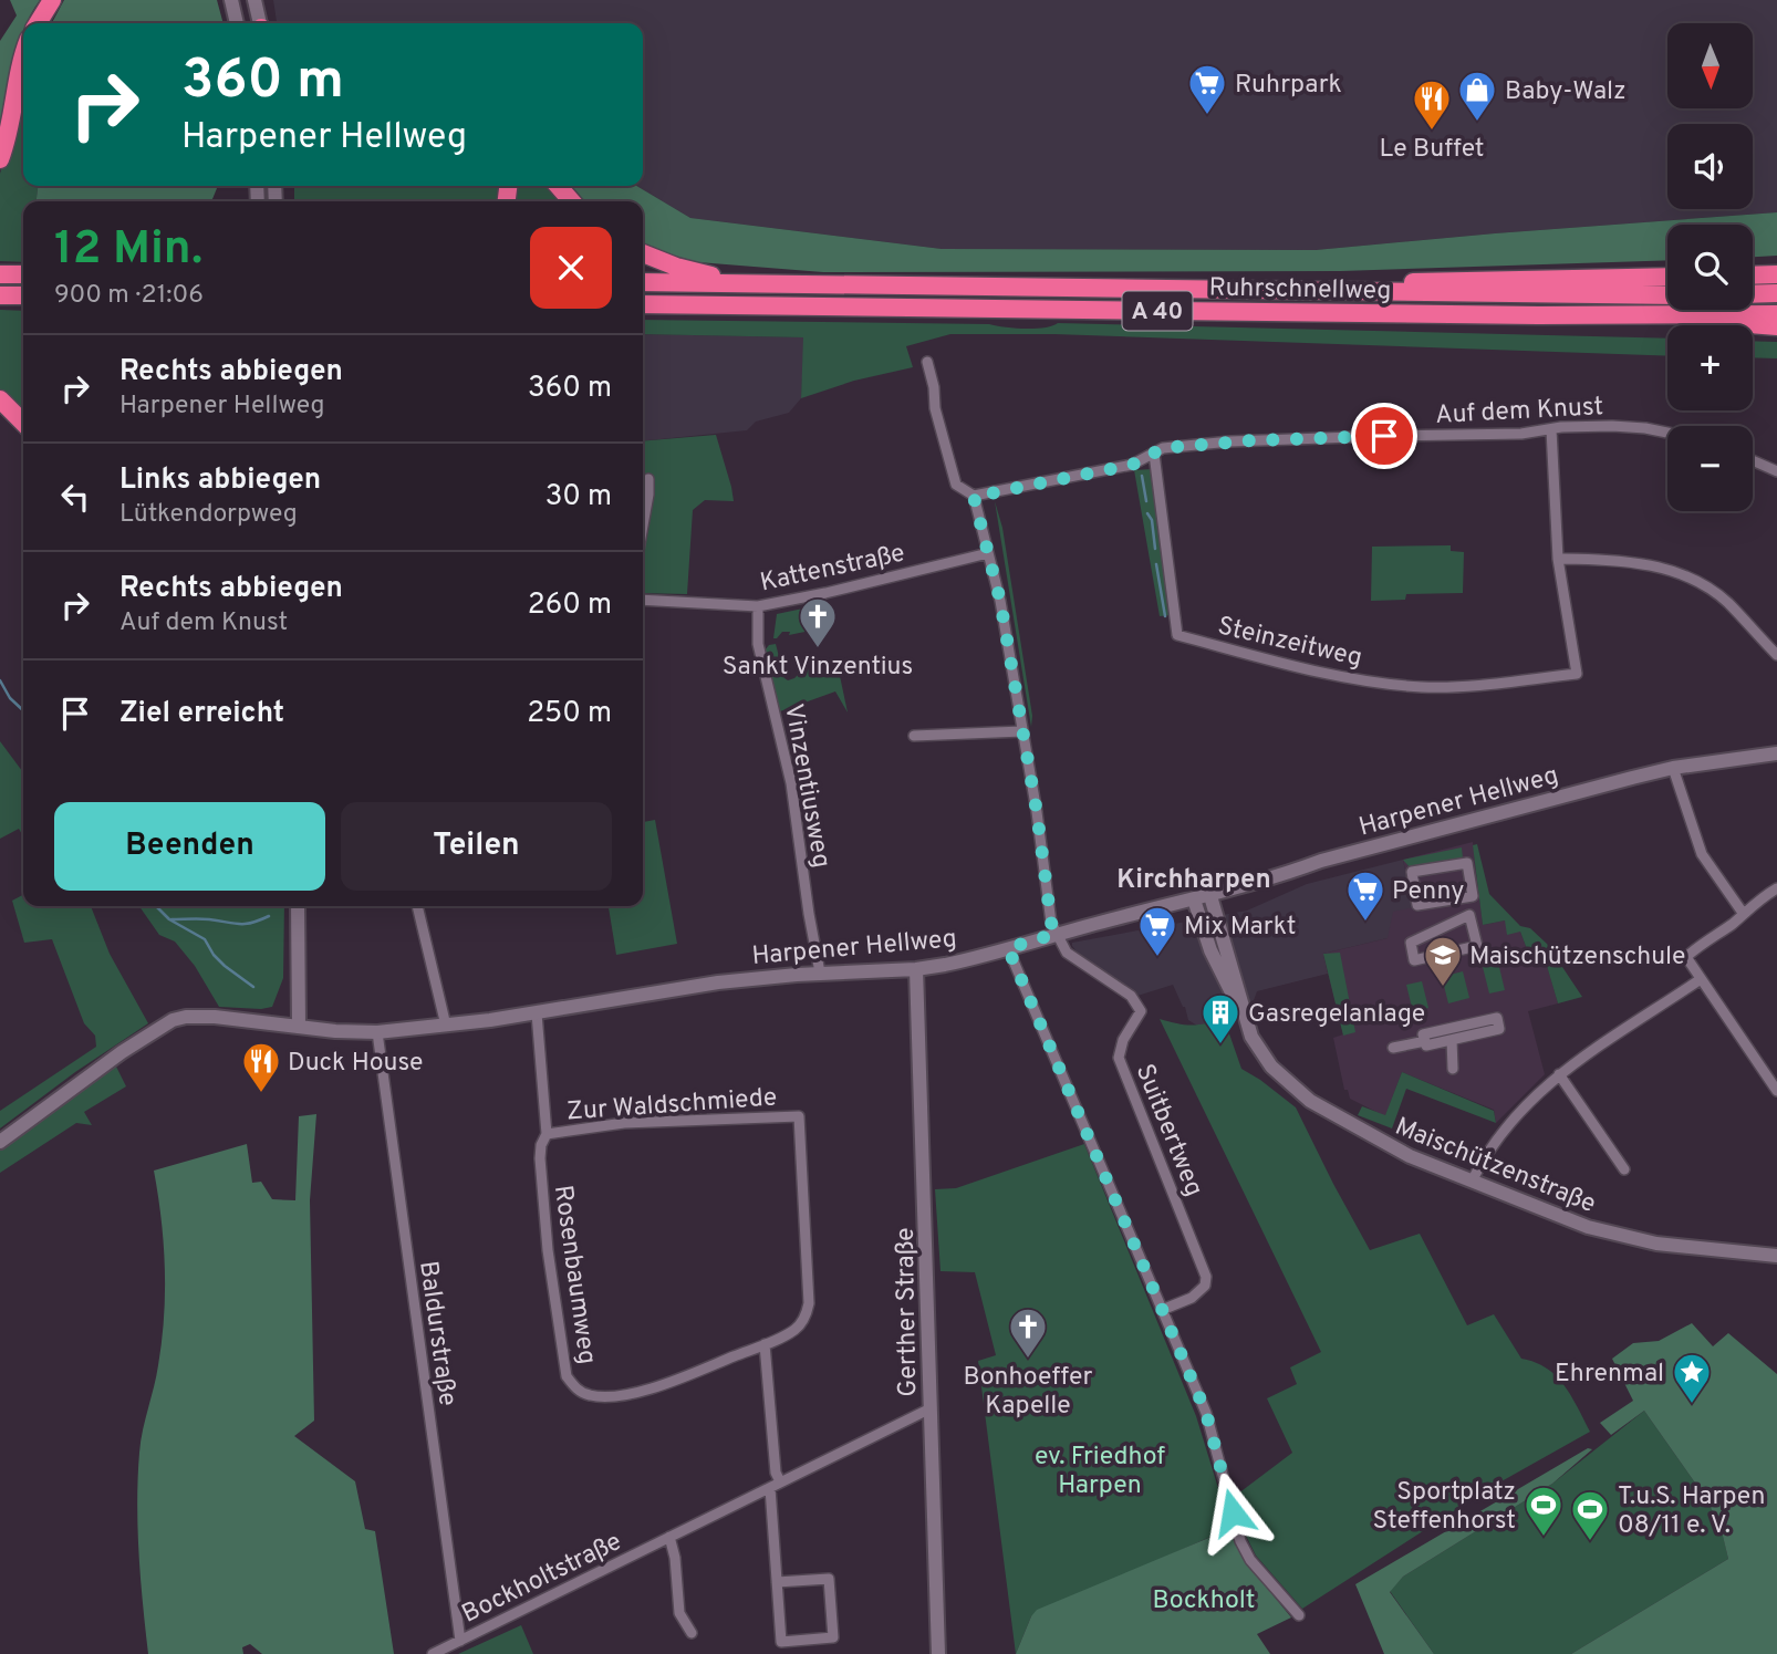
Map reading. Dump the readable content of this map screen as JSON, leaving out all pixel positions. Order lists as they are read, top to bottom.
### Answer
{
  "streets": {
    "highway": ["Ruhrschnellweg", "A 40"],
    "street": [
      "Auf dem Knust",
      "Kattenstraße",
      "Steinzeitweg",
      "Vinzentiusweg",
      "Harpener Hellweg",
      "Zur Waldschmiede",
      "Suitbertweg",
      "Maischützenstraße",
      "Rosenbaumweg",
      "Gerther Straße",
      "Baldurstraße",
      "Bockholtstraße"
    ]
  },
  "crossings": [
    ["Auf dem Knust", "Steinzeitweg"],
    ["Kattenstraße", "Vinzentiusweg"],
    ["Vinzentiusweg", "Harpener Hellweg"],
    ["Harpener Hellweg", "Suitbertweg"],
    ["Harpener Hellweg", "Maischützenstraße"],
    ["Harpener Hellweg", "Rosenbaumweg"],
    ["Harpener Hellweg", "Gerther Straße"],
    ["Harpener Hellweg", "Baldurstraße"],
    ["Zur Waldschmiede", "Rosenbaumweg"],
    ["Gerther Straße", "Bockholtstraße"],
    ["Baldurstraße", "Bockholtstraße"]
  ],
  "districts": ["Kirchharpen"],
  "parks": ["ev. Friedhof Harpen", "Bockholt"],
  "places": {
    "supermarket": ["Ruhrpark", "Penny", "Mix Markt"],
    "shop": ["Baby-Walz"],
    "restaurant": ["Le Buffet", "Duck House"],
    "church": ["Sankt Vinzentius", "Bonhoeffer Kapelle"],
    "school or university": ["Maischützenschule"],
    "building": ["Gasregelanlage"],
    "place": ["Ehrenmal"],
    "sports": ["Sportplatz Steffenhorst", "T.u.S. Harpen 08/11 e. V."]
  },
  "north": "bottom",
  "page": {
    "map_buttons": ["+", "−"],
    "turn": ["360 m", "Harpener Hellweg"],
    "heading": ["12 Min.", "900 m · 21:06"],
    "list": [
      {
        "name": "Rechts abbiegen",
        "note": "Harpener Hellweg",
        "value": "360 m"
      },
      {
        "name": "Links abbiegen",
        "note": "Lütkendorpweg",
        "value": "30 m"
      },
      {
        "name": "Rechts abbiegen",
        "note": "Auf dem Knust",
        "value": "260 m"
      },
      {
        "name": "Ziel erreicht",
        "value": "250 m"
      }
    ],
    "buttons": ["Beenden", "Teilen"]
  }
}
